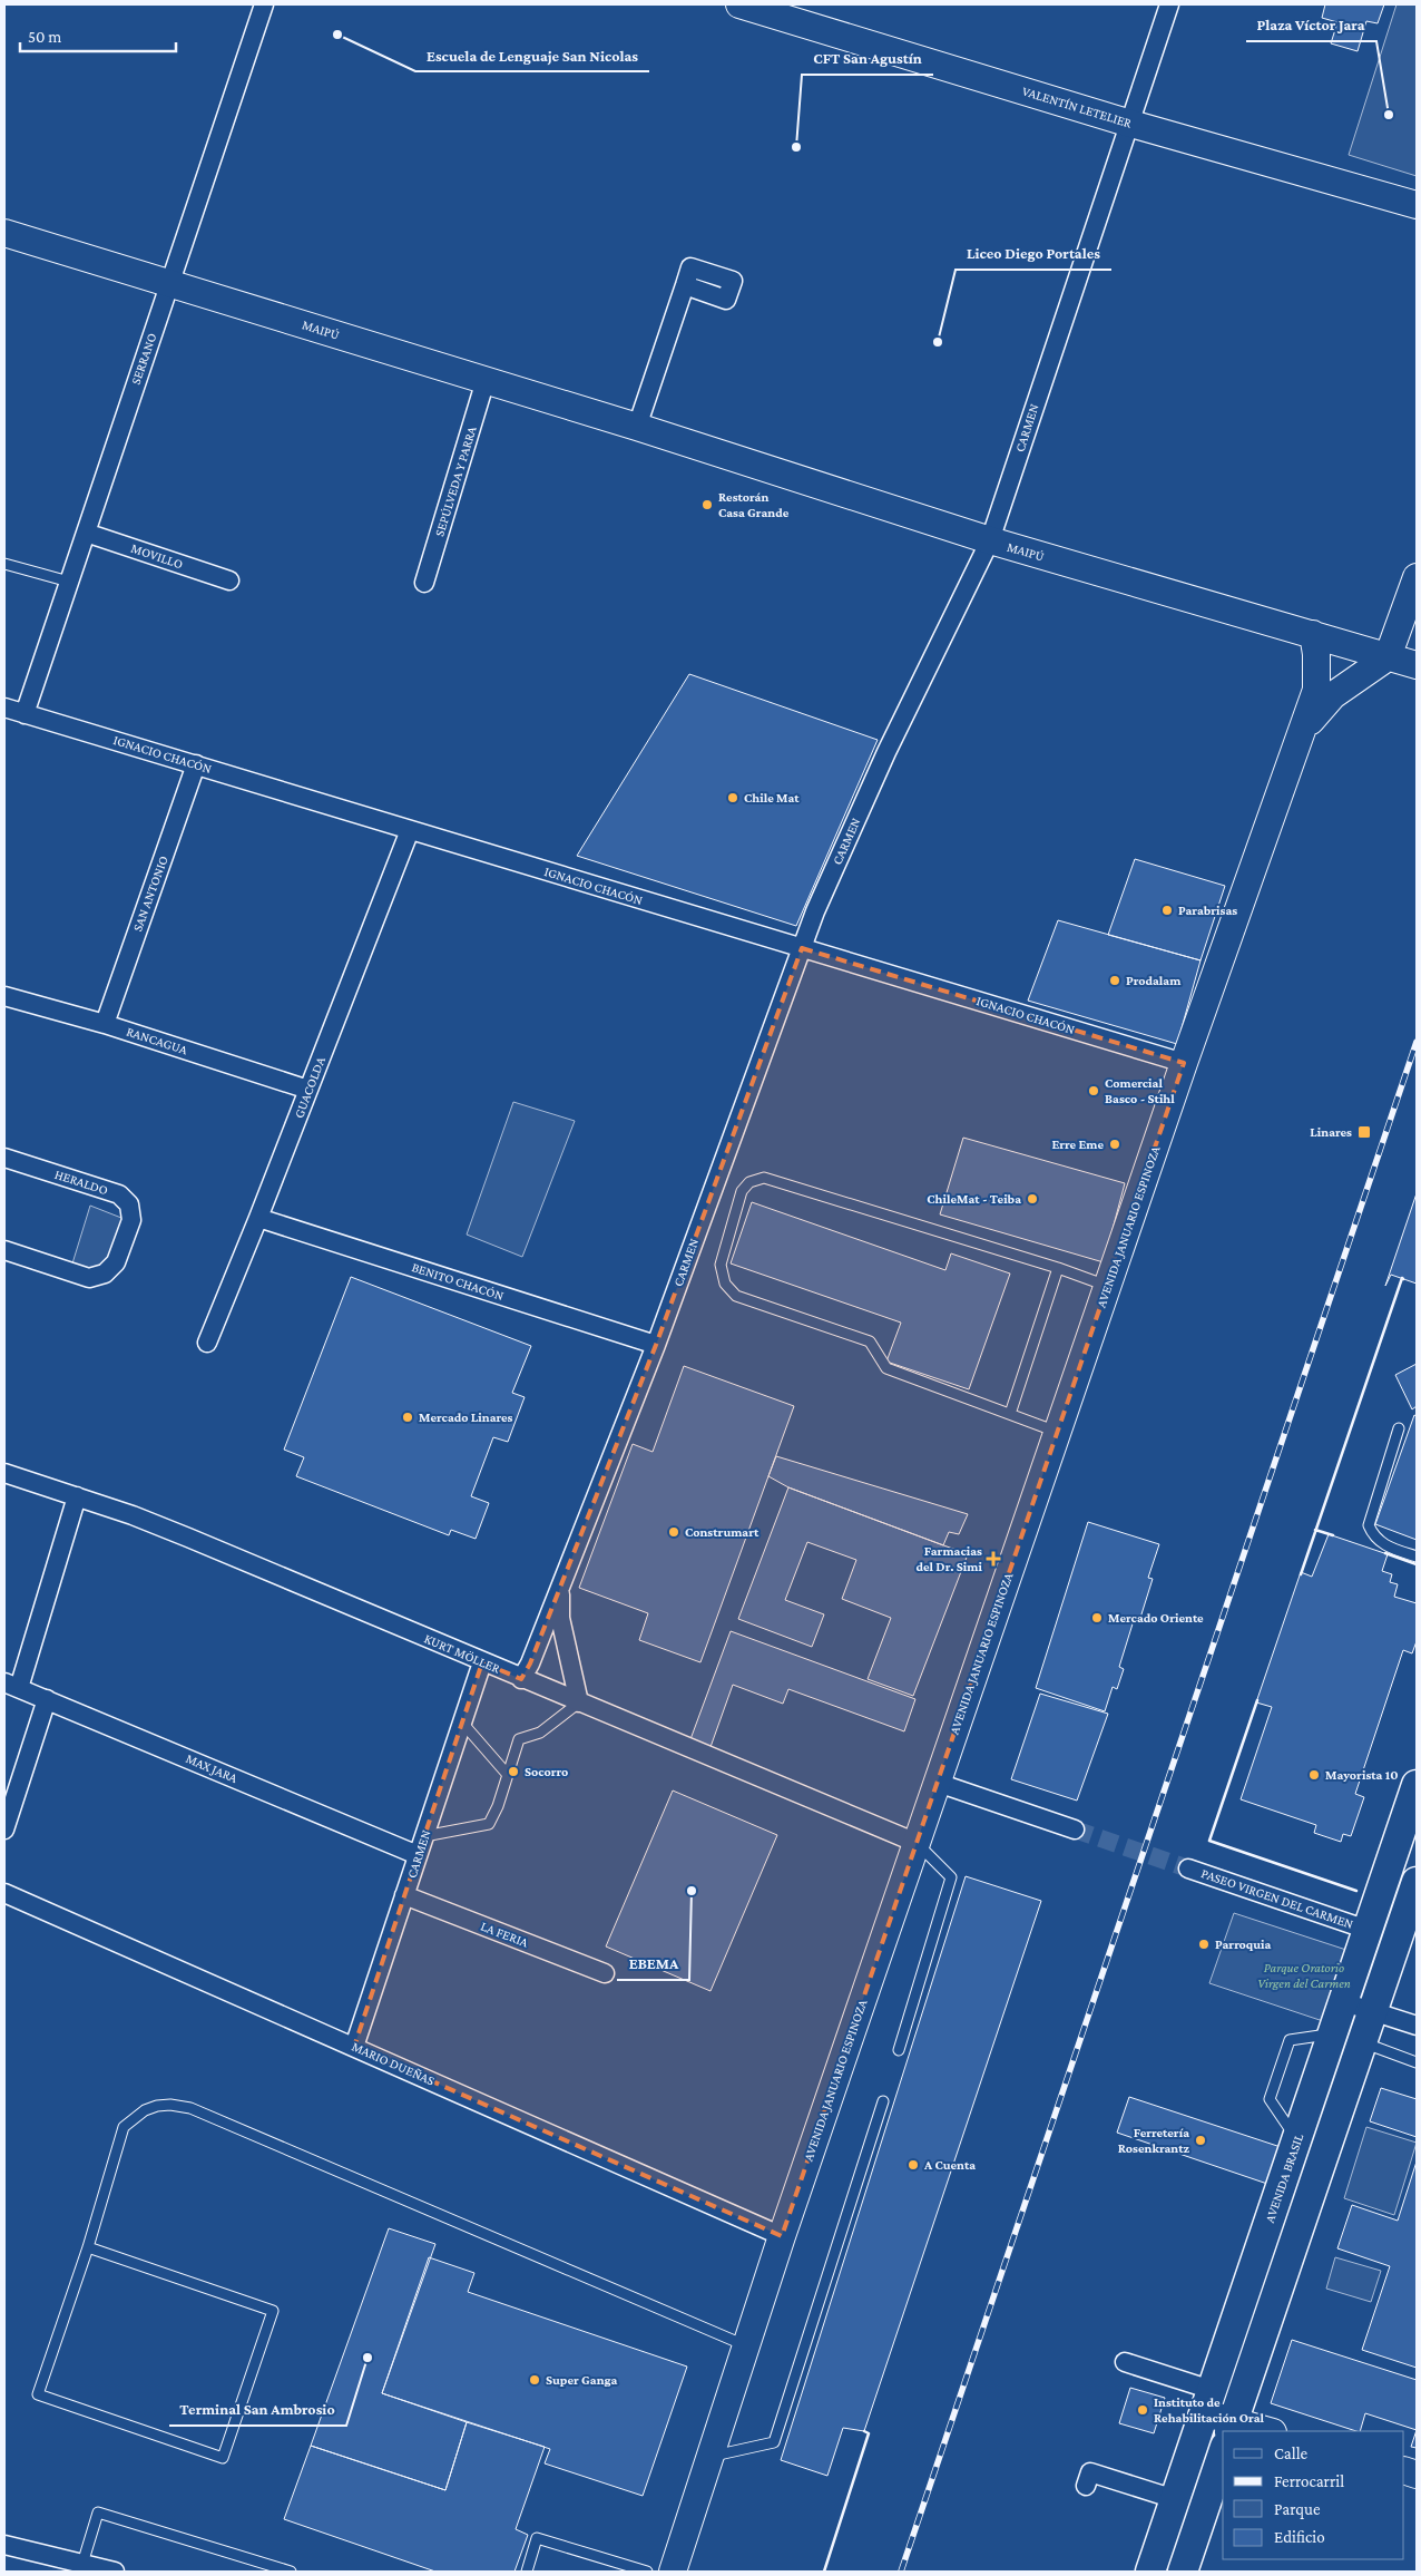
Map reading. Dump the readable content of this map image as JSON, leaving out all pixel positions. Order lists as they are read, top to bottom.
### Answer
{
  "streets": {
    "main road": [
      "VALENTÍN LETELIER",
      "MAIPÚ",
      "AVENIDA JANUARIO ESPINOZA",
      "AVENIDA BRASIL"
    ],
    "street": [
      "SERRANO",
      "CARMEN",
      "SEPÚLVEDA Y PARRA",
      "MOVILLO",
      "IGNACIO CHACÓN",
      "SAN ANTONIO",
      "RANCAGUA",
      "GUACOLDA",
      "HERALDO",
      "BENITO CHACÓN",
      "KURT MÖLLER",
      "MAX JARA",
      "PASEO VIRGEN DEL CARMEN",
      "LA FERIA",
      "MARIO DUEÑAS"
    ]
  },
  "crossings": [
    ["VALENTÍN LETELIER", "CARMEN"],
    ["MAIPÚ", "SERRANO"],
    ["MAIPÚ", "CARMEN"],
    ["MAIPÚ", "SEPÚLVEDA Y PARRA"],
    ["MAIPÚ", "AVENIDA JANUARIO ESPINOZA"],
    ["SERRANO", "MOVILLO"],
    ["SERRANO", "IGNACIO CHACÓN"],
    ["CARMEN", "IGNACIO CHACÓN"],
    ["CARMEN", "BENITO CHACÓN"],
    ["CARMEN", "KURT MÖLLER"],
    ["CARMEN", "MAX JARA"],
    ["CARMEN", "LA FERIA"],
    ["CARMEN", "MARIO DUEÑAS"],
    ["IGNACIO CHACÓN", "SAN ANTONIO"],
    ["IGNACIO CHACÓN", "GUACOLDA"],
    ["IGNACIO CHACÓN", "AVENIDA JANUARIO ESPINOZA"],
    ["SAN ANTONIO", "RANCAGUA"],
    ["RANCAGUA", "GUACOLDA"],
    ["GUACOLDA", "BENITO CHACÓN"],
    ["AVENIDA JANUARIO ESPINOZA", "KURT MÖLLER"],
    ["AVENIDA JANUARIO ESPINOZA", "MARIO DUEÑAS"],
    ["PASEO VIRGEN DEL CARMEN", "AVENIDA BRASIL"]
  ],
  "parks": ["Parque Oratorio Virgen del Carmen"],
  "places": {
    "other": [
      "Escuela de Lenguaje San Nicolas",
      "Plaza Víctor Jara",
      "CFT San Agustín",
      "Liceo Diego Portales",
      "Restorán Casa Grande",
      "Chile Mat",
      "Parabrisas",
      "Prodalam",
      "Comercial Basco - Stihl",
      "Erre Eme",
      "ChileMat - Teiba",
      "Mercado Linares",
      "Construmart",
      "Mercado Oriente",
      "Socorro",
      "Mayorista 10",
      "EBEMA",
      "Parroquia",
      "Ferretería Rosenkrantz",
      "A Cuenta",
      "Terminal San Ambrosio",
      "Super Ganga",
      "Instituto de Rehabilitación Oral"
    ],
    "transit": ["Linares"],
    "health": ["Farmacias del Dr. Simi"]
  },
  "legend": [
    "Calle",
    "Ferrocarril",
    "Parque",
    "Edificio"
  ],
  "scale_bar": "50 m"
}
